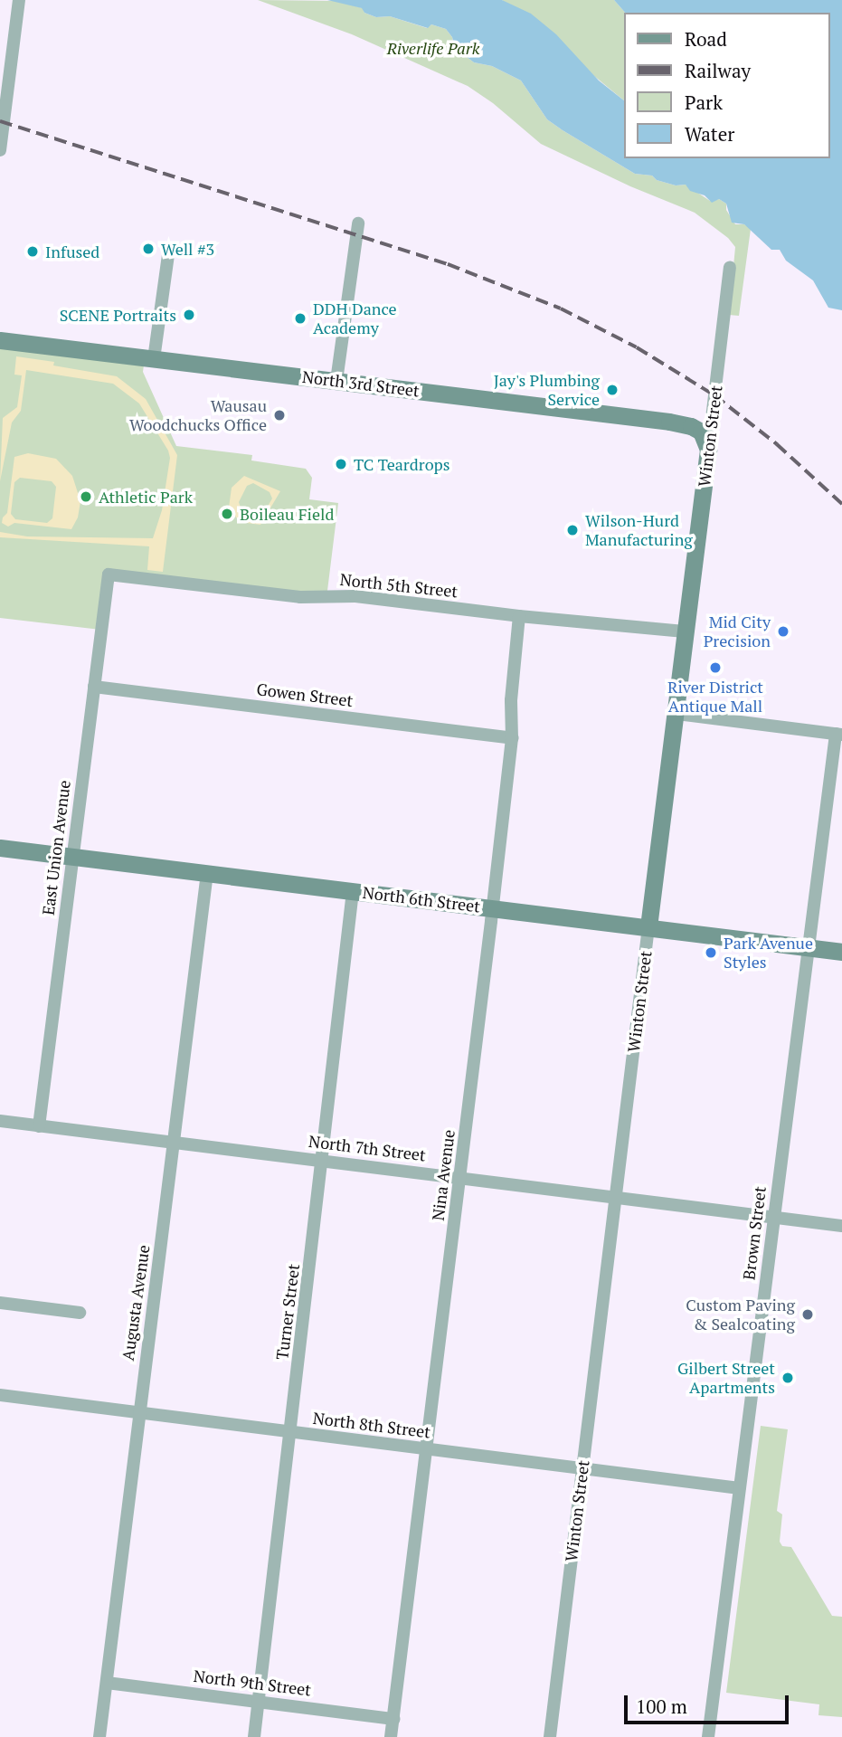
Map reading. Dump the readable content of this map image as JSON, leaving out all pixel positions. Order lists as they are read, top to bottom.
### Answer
{
  "streets": {
    "street": [
      "North 3rd Street",
      "Winton Street",
      "North 5th Street",
      "Gowen Street",
      "East Union Avenue",
      "North 6th Street",
      "North 7th Street",
      "Nina Avenue",
      "Brown Street",
      "Augusta Avenue",
      "Turner Street",
      "North 8th Street",
      "North 9th Street"
    ]
  },
  "crossings": [
    ["North 3rd Street", "Winton Street"],
    ["Winton Street", "North 5th Street"],
    ["Winton Street", "North 6th Street"],
    ["Winton Street", "North 7th Street"],
    ["Winton Street", "North 8th Street"],
    ["North 5th Street", "East Union Avenue"],
    ["North 5th Street", "Nina Avenue"],
    ["Gowen Street", "East Union Avenue"],
    ["Gowen Street", "Nina Avenue"],
    ["East Union Avenue", "North 6th Street"],
    ["East Union Avenue", "North 7th Street"],
    ["North 6th Street", "Nina Avenue"],
    ["North 6th Street", "Brown Street"],
    ["North 6th Street", "Augusta Avenue"],
    ["North 6th Street", "Turner Street"],
    ["North 7th Street", "Nina Avenue"],
    ["North 7th Street", "Brown Street"],
    ["North 7th Street", "Augusta Avenue"],
    ["North 7th Street", "Turner Street"],
    ["Nina Avenue", "North 8th Street"],
    ["Nina Avenue", "North 9th Street"],
    ["Brown Street", "North 8th Street"],
    ["Augusta Avenue", "North 8th Street"],
    ["Augusta Avenue", "North 9th Street"],
    ["Turner Street", "North 8th Street"],
    ["Turner Street", "North 9th Street"]
  ],
  "parks": ["Riverlife Park"],
  "places": [
    "Well #3",
    "Infused",
    "SCENE Portraits",
    "DDH Dance Academy",
    "Jay's Plumbing Service",
    "Wausau Woodchucks Office",
    "TC Teardrops",
    "Athletic Park",
    "Boileau Field",
    "Wilson-Hurd Manufacturing",
    "Mid City Precision",
    "River District Antique Mall",
    "Park Avenue Styles",
    "Custom Paving & Sealcoating",
    "Gilbert Street Apartments"
  ],
  "legend": [
    "Road",
    "Railway",
    "Park",
    "Water"
  ],
  "scale_bar": "100 m"
}
